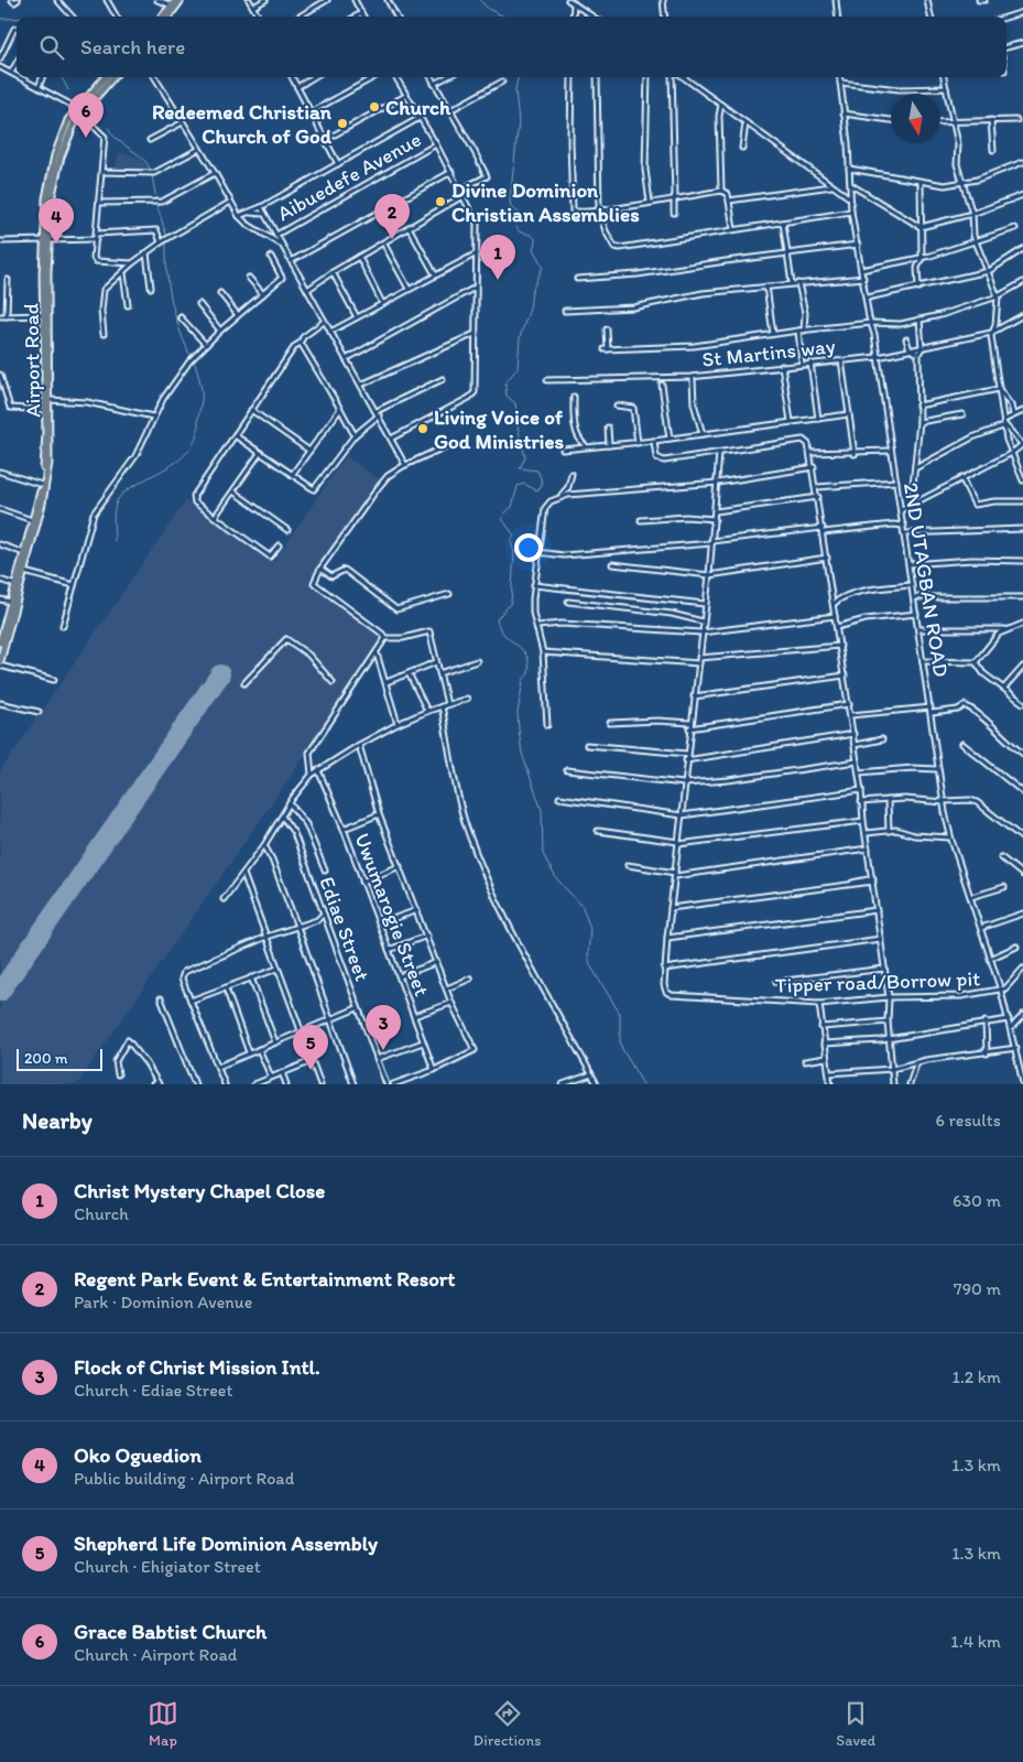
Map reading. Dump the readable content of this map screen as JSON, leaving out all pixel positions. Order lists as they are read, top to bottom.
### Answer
{
  "streets": {
    "main road": ["Airport Road"],
    "street": [
      "Aibuedefe Avenue",
      "St Martins way",
      "2ND UTAGBAN ROAD",
      "Uwumarogie Street",
      "Ediae Street",
      "Tipper road/Borrow pit"
    ]
  },
  "crossings": [
    ["St Martins way", "2ND UTAGBAN ROAD"],
    ["2ND UTAGBAN ROAD", "Tipper road/Borrow pit"]
  ],
  "places": [
    "Church",
    "Redeemed Christian Church of God",
    "Divine Dominion Christian Assemblies",
    "Living Voice of God Ministries"
  ],
  "scale_bar": "200 m",
  "north": "bottom",
  "page": {
    "search": "Search here",
    "pins": [
      "6",
      "2",
      "4",
      "1",
      "3",
      "5"
    ],
    "scale": "200 m",
    "heading": ["Nearby", "6 results"],
    "list": [
      {
        "mark": "1",
        "name": "Christ Mystery Chapel Close",
        "note": "Church",
        "value": "630 m"
      },
      {
        "mark": "2",
        "name": "Regent Park Event & Entertainment Resort",
        "note": "Park · Dominion Avenue",
        "value": "790 m"
      },
      {
        "mark": "3",
        "name": "Flock of Christ Mission Intl.",
        "note": "Church · Ediae Street",
        "value": "1.2 km"
      },
      {
        "mark": "4",
        "name": "Oko Oguedion",
        "note": "Public building · Airport Road",
        "value": "1.3 km"
      },
      {
        "mark": "5",
        "name": "Shepherd Life Dominion Assembly",
        "note": "Church · Ehigiator Street",
        "value": "1.3 km"
      },
      {
        "mark": "6",
        "name": "Grace Babtist Church",
        "note": "Church · Airport Road",
        "value": "1.4 km"
      }
    ],
    "nav": ["Map", "Directions", "Saved"]
  }
}
